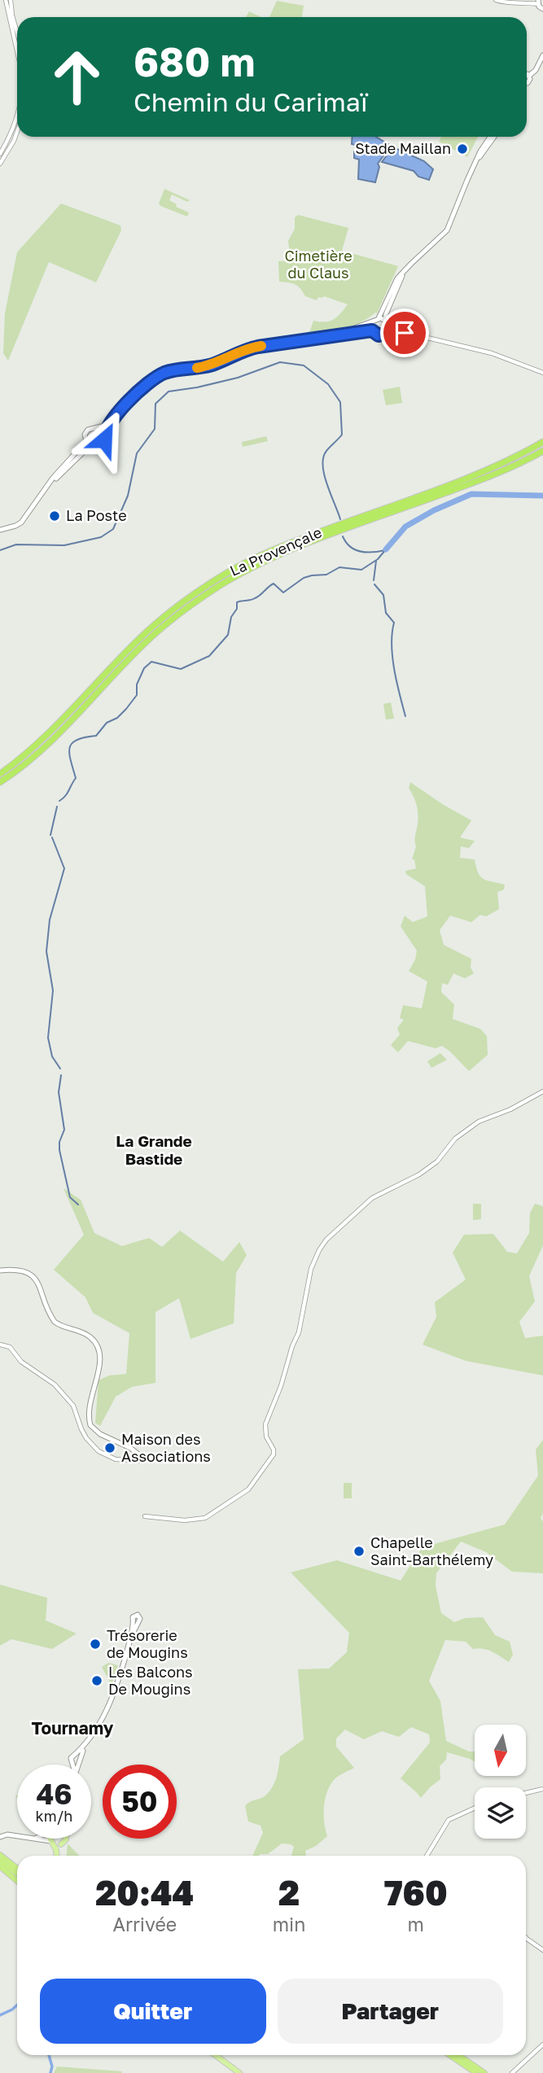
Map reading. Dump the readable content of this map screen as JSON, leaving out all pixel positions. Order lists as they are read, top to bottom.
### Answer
{
  "streets": {
    "highway": ["La Provençale"]
  },
  "districts": ["La Grande Bastide", "Tournamy"],
  "parks": ["Cimetière du Claus"],
  "places": [
    "Stade Maillan",
    "La Poste",
    "Maison des Associations",
    "Chapelle Saint-Barthélemy",
    "Trésorerie de Mougins",
    "Les Balcons De Mougins"
  ],
  "north": "bottom",
  "page": {
    "turn": ["680 m", "Chemin du Carimaï"],
    "speed": "46 km/h",
    "limit": "50",
    "eta": [
      "20:44",
      "Arrivée",
      "2",
      "min",
      "760",
      "m"
    ],
    "buttons": ["Quitter", "Partager"]
  }
}
